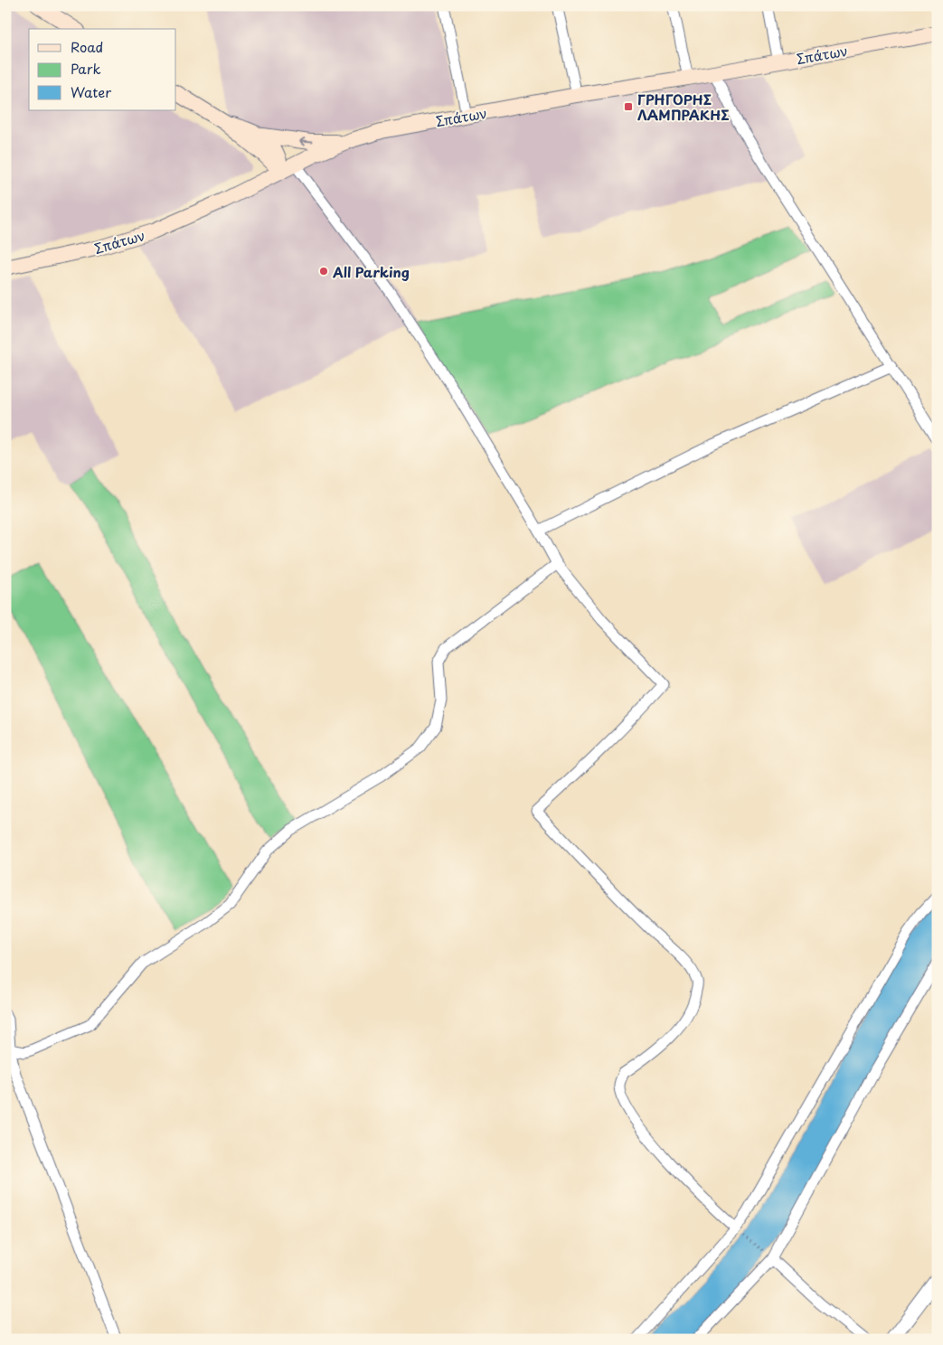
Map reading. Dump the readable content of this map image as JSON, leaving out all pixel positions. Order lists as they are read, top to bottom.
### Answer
{
  "streets": {
    "main road": ["Σπάτων"]
  },
  "places": {
    "transit": ["ΓΡΗΓΟΡΗΣ ΛΑΜΠΡΑΚΗΣ"],
    "other": ["All Parking"]
  },
  "legend": ["Road", "Park", "Water"]
}
